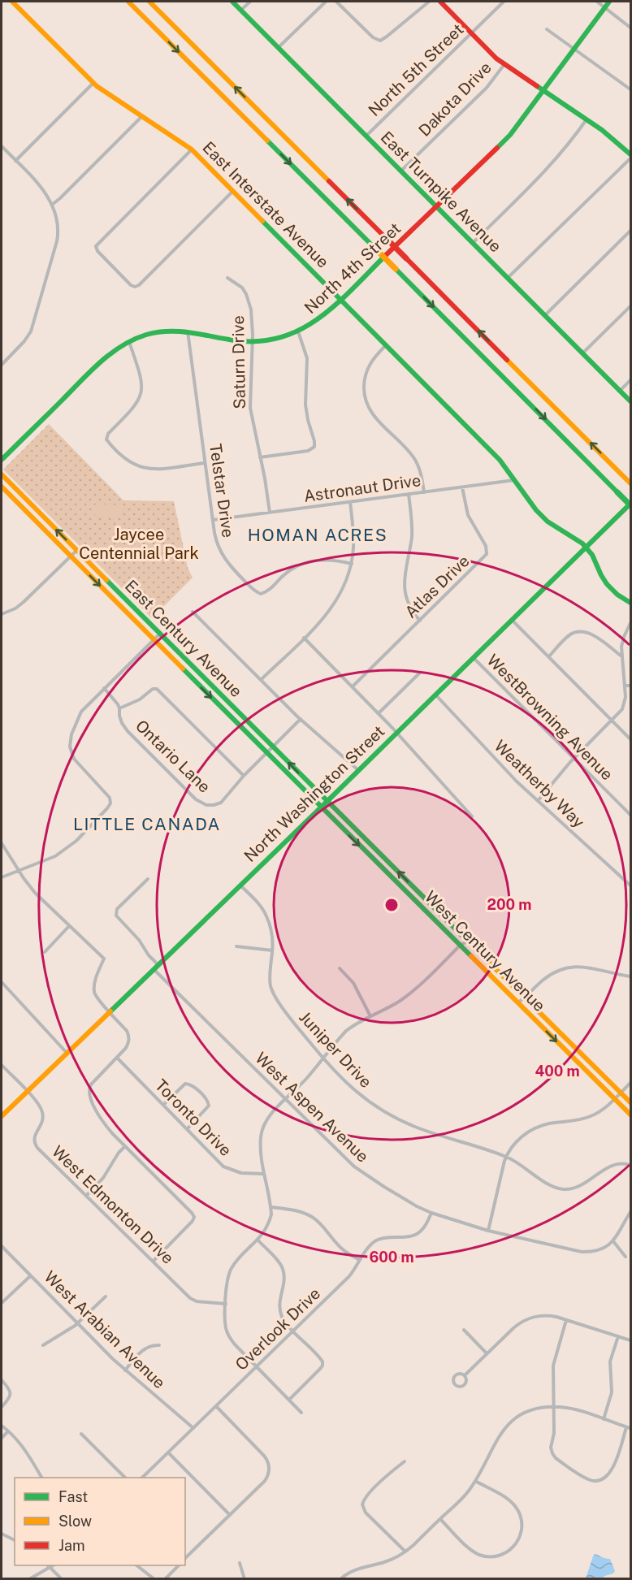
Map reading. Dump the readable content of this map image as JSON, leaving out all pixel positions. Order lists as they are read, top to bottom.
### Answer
{
  "streets": {
    "main road": [
      "East Turnpike Avenue",
      "East Interstate Avenue",
      "North 4th Street",
      "East Century Avenue",
      "North Washington Street",
      "West Century Avenue"
    ],
    "street": [
      "North 5th Street",
      "Dakota Drive",
      "Saturn Drive",
      "Astronaut Drive",
      "Telstar Drive",
      "Atlas Drive",
      "WestBrowning Avenue",
      "Ontario Lane",
      "Weatherby Way",
      "Juniper Drive",
      "West Aspen Avenue",
      "Toronto Drive",
      "West Edmonton Drive",
      "Overlook Drive",
      "West Arabian Avenue"
    ]
  },
  "crossings": [
    ["North 5th Street", "East Turnpike Avenue"],
    ["Dakota Drive", "East Turnpike Avenue"],
    ["East Turnpike Avenue", "North 4th Street"],
    ["East Interstate Avenue", "North 4th Street"],
    ["East Interstate Avenue", "Astronaut Drive"],
    ["East Interstate Avenue", "North Washington Street"],
    ["North 4th Street", "Saturn Drive"],
    ["North 4th Street", "Telstar Drive"],
    ["Saturn Drive", "Astronaut Drive"],
    ["Astronaut Drive", "Telstar Drive"],
    ["Astronaut Drive", "Atlas Drive"],
    ["East Century Avenue", "Ontario Lane"],
    ["East Century Avenue", "North Washington Street"],
    ["East Century Avenue", "West Century Avenue"],
    ["WestBrowning Avenue", "North Washington Street"],
    ["Weatherby Way", "North Washington Street"],
    ["North Washington Street", "West Century Avenue"],
    ["North Washington Street", "Juniper Drive"],
    ["North Washington Street", "West Aspen Avenue"],
    ["North Washington Street", "West Edmonton Drive"],
    ["West Aspen Avenue", "Overlook Drive"],
    ["Overlook Drive", "West Arabian Avenue"]
  ],
  "districts": ["HOMAN ACRES", "LITTLE CANADA"],
  "parks": ["Jaycee Centennial Park"],
  "legend": ["Fast", "Slow", "Jam"],
  "rings": ["200 m", "400 m", "600 m"]
}
